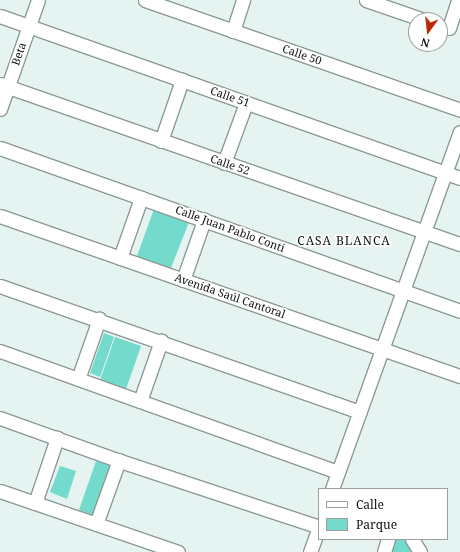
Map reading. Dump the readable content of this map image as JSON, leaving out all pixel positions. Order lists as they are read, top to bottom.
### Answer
{
  "streets": {
    "street": [
      "Beta",
      "Calle 50",
      "Calle 51",
      "Calle 52",
      "Calle Juan Pablo Conti",
      "Avenida Saúl Cantoral"
    ]
  },
  "crossings": [
    ["Beta", "Calle 51"],
    ["Beta", "Calle 52"]
  ],
  "districts": ["CASA BLANCA"],
  "legend": ["Calle", "Parque"],
  "north": "bottom"
}
